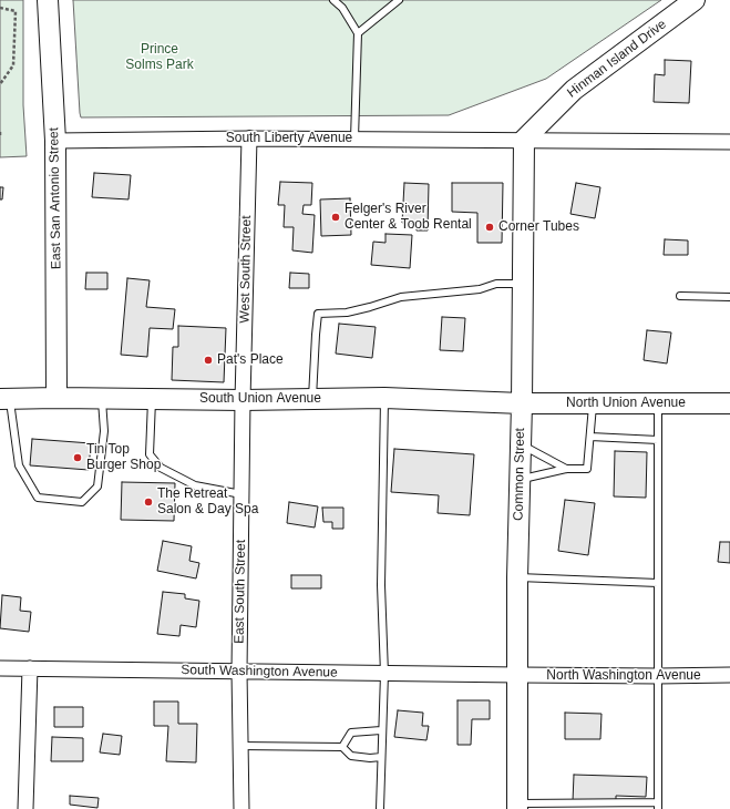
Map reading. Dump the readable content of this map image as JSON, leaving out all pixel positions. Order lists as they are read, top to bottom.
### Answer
{
  "streets": {
    "main road": [
      "Hinman Island Drive",
      "East San Antonio Street",
      "South Union Avenue",
      "North Union Avenue",
      "Common Street"
    ],
    "street": [
      "South Liberty Avenue",
      "West South Street",
      "East South Street",
      "South Washington Avenue",
      "North Washington Avenue"
    ]
  },
  "crossings": [
    ["Hinman Island Drive", "South Liberty Avenue"],
    ["Hinman Island Drive", "Common Street"],
    ["South Liberty Avenue", "East San Antonio Street"],
    ["South Liberty Avenue", "West South Street"],
    ["South Liberty Avenue", "Common Street"],
    ["East San Antonio Street", "South Union Avenue"],
    ["West South Street", "South Union Avenue"],
    ["West South Street", "East South Street"],
    ["South Union Avenue", "North Union Avenue"],
    ["South Union Avenue", "Common Street"],
    ["South Union Avenue", "East South Street"],
    ["North Union Avenue", "Common Street"],
    ["Common Street", "South Washington Avenue"],
    ["Common Street", "North Washington Avenue"],
    ["East South Street", "South Washington Avenue"],
    ["South Washington Avenue", "North Washington Avenue"]
  ],
  "parks": ["Prince Solms Park"],
  "places": [
    "Felger's River Center & Toob Rental",
    "Corner Tubes",
    "Pat's Place",
    "Tin Top Burger Shop",
    "The Retreat Salon & Day Spa"
  ]
}
